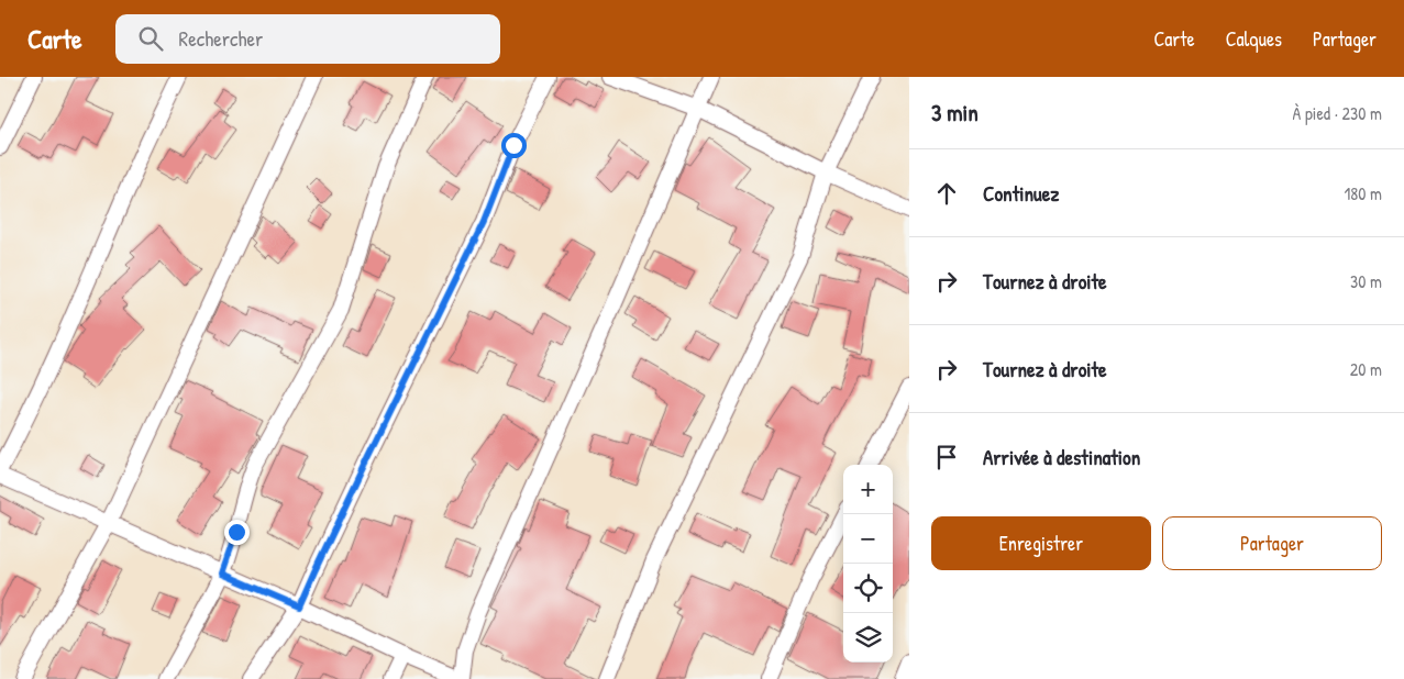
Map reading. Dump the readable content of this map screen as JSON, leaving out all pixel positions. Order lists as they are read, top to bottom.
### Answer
{
  "page": {
    "header": "Carte",
    "search": "Rechercher",
    "nav": ["Carte", "Calques", "Partager"],
    "heading": ["3 min", "À pied · 230 m"],
    "list": [
      ["Continuez", "180 m"],
      ["Tournez à droite", "30 m"],
      ["Tournez à droite", "20 m"],
      "Arrivée à destination"
    ],
    "map_buttons": ["+", "−"],
    "buttons": ["Enregistrer", "Partager"]
  }
}
